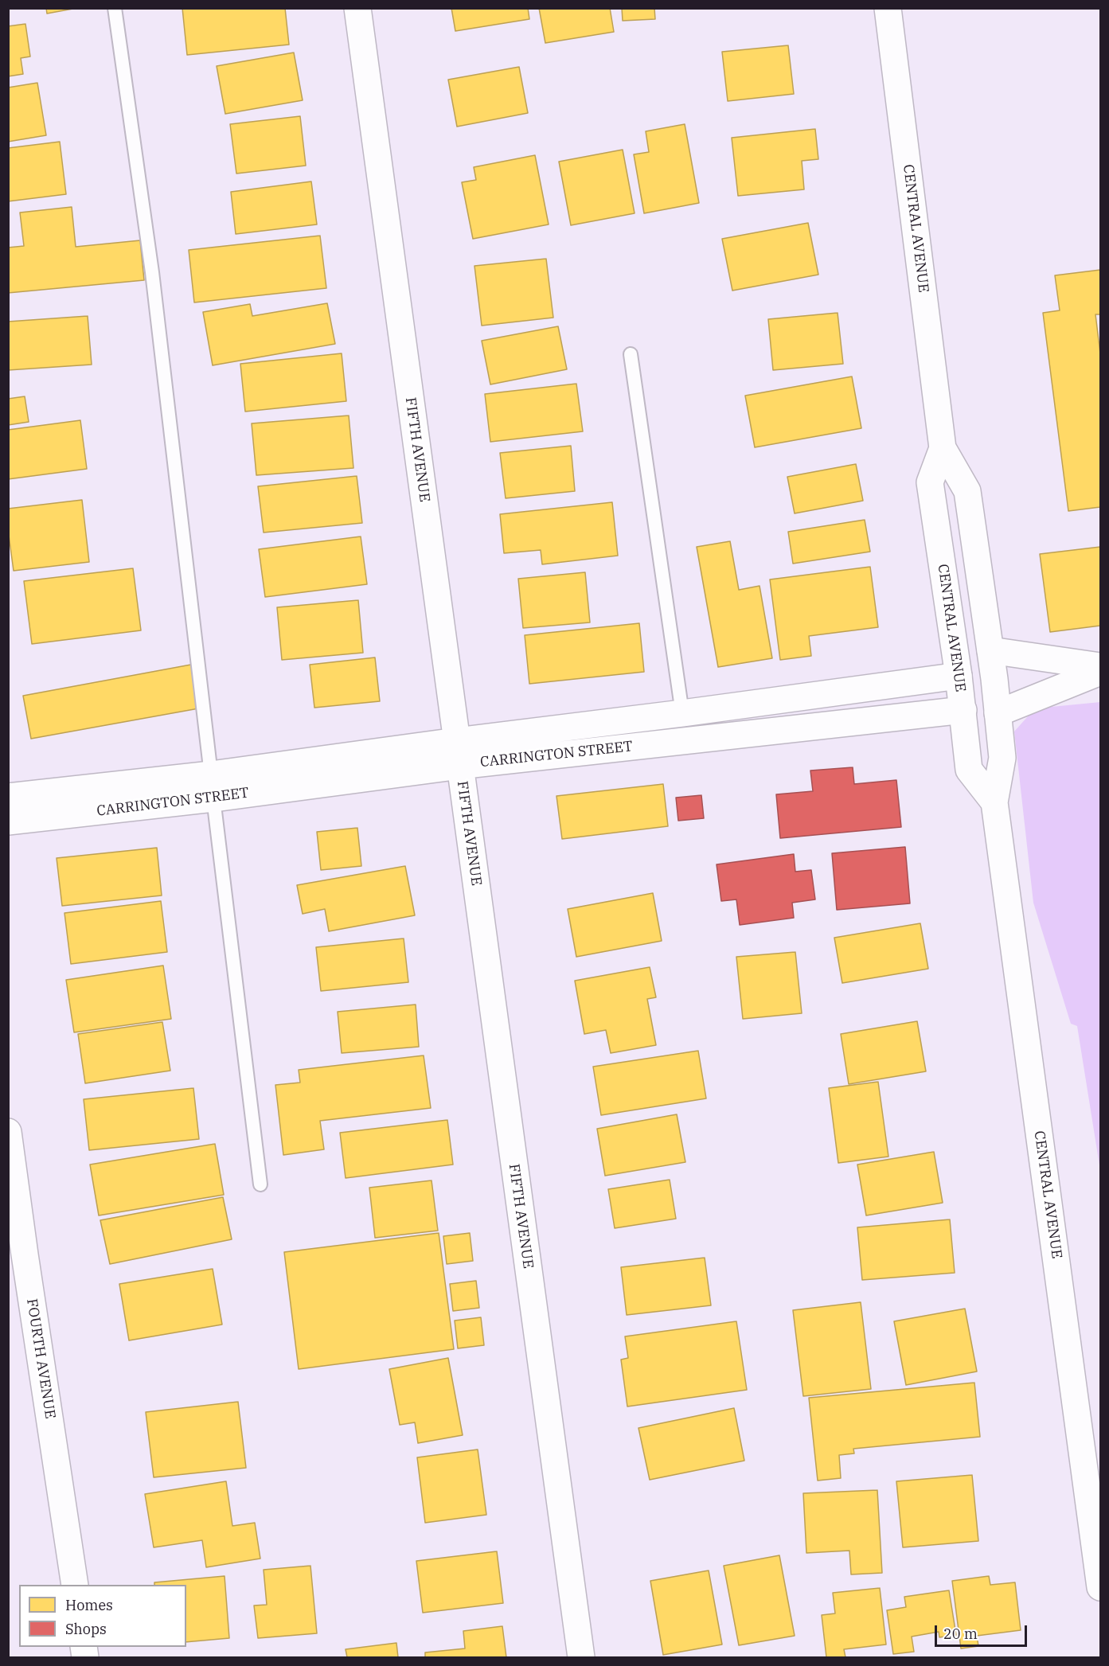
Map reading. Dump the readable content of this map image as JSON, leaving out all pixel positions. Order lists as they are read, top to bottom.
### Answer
{
  "streets": {
    "street": [
      "CENTRAL AVENUE",
      "FIFTH AVENUE",
      "CARRINGTON STREET",
      "FOURTH AVENUE"
    ]
  },
  "crossings": [
    ["CENTRAL AVENUE", "CARRINGTON STREET"],
    ["FIFTH AVENUE", "CARRINGTON STREET"]
  ],
  "legend": ["Homes", "Shops"],
  "scale_bar": "20 m"
}
